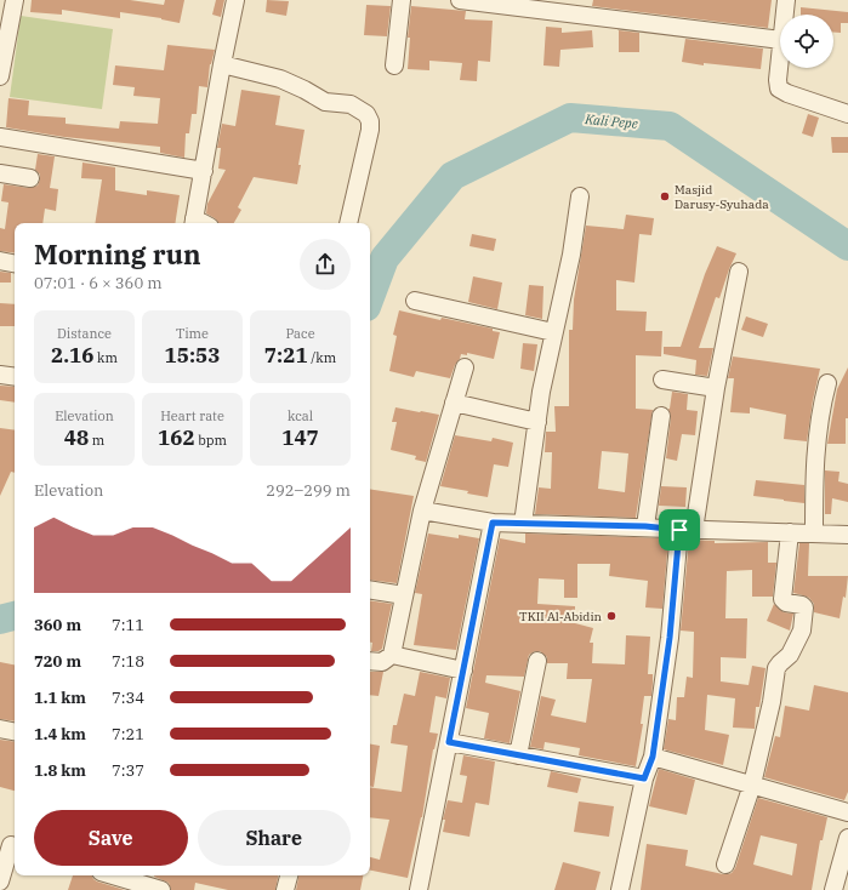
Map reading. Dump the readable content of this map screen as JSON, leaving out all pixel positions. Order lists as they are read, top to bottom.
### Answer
{
  "water": ["Kali Pepe"],
  "places": ["Masjid Darusy-Syuhada", "TKII Al-Abidin"],
  "page": {
    "heading": ["Morning run", "07:01 · 6 × 360 m"],
    "stats": [
      ["Distance", "2.16 km"],
      ["Time", "15:53"],
      ["Pace", "7:21 /km"],
      ["Elevation", "48 m"],
      ["Heart rate", "162 bpm"],
      ["kcal", "147"]
    ],
    "chart": ["Elevation", "292–299 m"],
    "list": [
      {
        "name": "360 m",
        "note": "7:11"
      },
      {
        "name": "720 m",
        "note": "7:18"
      },
      {
        "name": "1.1 km",
        "note": "7:34"
      },
      {
        "name": "1.4 km",
        "note": "7:21"
      },
      {
        "name": "1.8 km",
        "note": "7:37"
      }
    ],
    "buttons": ["Save", "Share"]
  }
}
